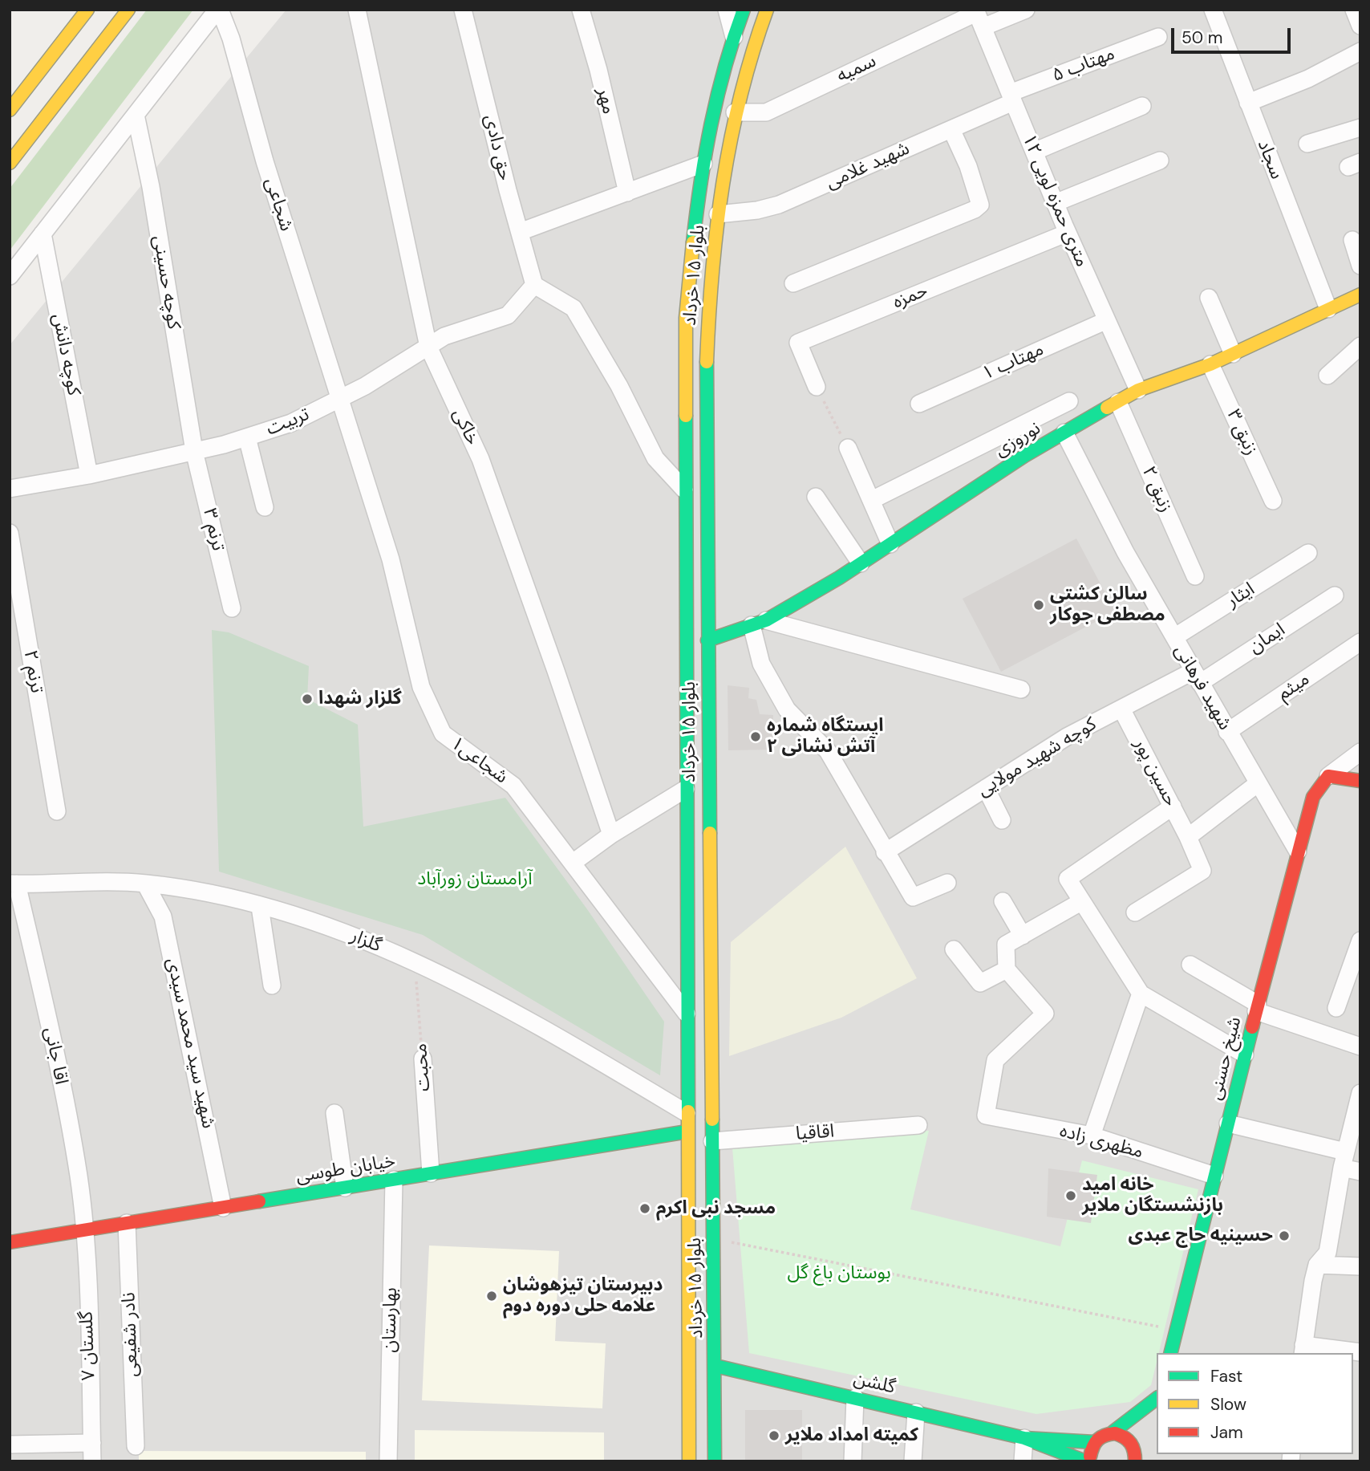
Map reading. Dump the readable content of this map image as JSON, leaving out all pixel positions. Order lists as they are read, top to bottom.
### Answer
{
  "streets": {
    "main road": [
      "بلوار ۱۵ خرداد",
      "نوروزی",
      "شیخ حسنی",
      "خیابان طوسی",
      "گلشن"
    ],
    "street": [
      "مهتاب ۵",
      "سمیه",
      "مهر",
      "حق دادی",
      "سجاد",
      "شهید غلامی",
      "۱۲ متری حمزه لویی",
      "شجاعی",
      "کوچه حسینی",
      "حمزه",
      "کوچه دانش",
      "مهتاب ۱",
      "تربیت",
      "خاکی",
      "زنبق ۳",
      "زنبق ۲",
      "ترنم ۳",
      "ایثار",
      "ایمان",
      "ترنم ۲",
      "میثم",
      "شهید فرهانی",
      "کوچه شهید مولایی",
      "شجاعی۱",
      "حسین پور",
      "گلزار",
      "شهید سید محمد سیدی",
      "اقا جانی",
      "محبت",
      "اقاقیا",
      "مظهری زاده",
      "بهارستان",
      "نادر شفیعی",
      "گلستان ۷"
    ]
  },
  "crossings": [
    ["مهتاب ۵", "شهید غلامی"],
    ["مهتاب ۵", "۱۲ متری حمزه لویی"],
    ["سمیه", "۱۲ متری حمزه لویی"],
    ["سمیه", "بلوار ۱۵ خرداد"],
    ["حق دادی", "تربیت"],
    ["سجاد", "نوروزی"],
    ["شهید غلامی", "۱۲ متری حمزه لویی"],
    ["شهید غلامی", "بلوار ۱۵ خرداد"],
    ["۱۲ متری حمزه لویی", "حمزه"],
    ["۱۲ متری حمزه لویی", "مهتاب ۱"],
    ["۱۲ متری حمزه لویی", "نوروزی"],
    ["شجاعی", "تربیت"],
    ["شجاعی", "شجاعی۱"],
    ["بلوار ۱۵ خرداد", "نوروزی"],
    ["بلوار ۱۵ خرداد", "شجاعی۱"],
    ["بلوار ۱۵ خرداد", "گلزار"],
    ["بلوار ۱۵ خرداد", "اقاقیا"],
    ["بلوار ۱۵ خرداد", "خیابان طوسی"],
    ["بلوار ۱۵ خرداد", "گلشن"],
    ["کوچه حسینی", "تربیت"],
    ["کوچه حسینی", "ترنم ۳"],
    ["کوچه دانش", "تربیت"],
    ["تربیت", "خاکی"],
    ["تربیت", "ترنم ۳"],
    ["تربیت", "شجاعی۱"],
    ["زنبق ۳", "نوروزی"],
    ["نوروزی", "زنبق ۲"],
    ["نوروزی", "شهید فرهانی"],
    ["ایثار", "شهید فرهانی"],
    ["ایمان", "شهید فرهانی"],
    ["ایمان", "کوچه شهید مولایی"],
    ["میثم", "شهید فرهانی"],
    ["شهید فرهانی", "کوچه شهید مولایی"],
    ["شهید فرهانی", "شیخ حسنی"],
    ["کوچه شهید مولایی", "حسین پور"],
    ["گلزار", "شهید سید محمد سیدی"],
    ["گلزار", "اقا جانی"],
    ["گلزار", "محبت"],
    ["شهید سید محمد سیدی", "خیابان طوسی"],
    ["اقا جانی", "خیابان طوسی"],
    ["اقا جانی", "گلستان ۷"],
    ["شیخ حسنی", "مظهری زاده"],
    ["محبت", "خیابان طوسی"],
    ["خیابان طوسی", "بهارستان"],
    ["خیابان طوسی", "نادر شفیعی"],
    ["خیابان طوسی", "گلستان ۷"]
  ],
  "parks": ["آرامستان زورآباد", "بوستان باغ گل"],
  "places": [
    "سالن کشتی مصطفی جوکار",
    "گلزار شهدا",
    "ایستگاه شماره ۲ آتش نشانی",
    "خانه امید بازنشستگان ملایر",
    "مسجد نبی اکرم",
    "حسینیه حاج عبدی",
    "دبیرستان تیزهوشان علامه حلی دوره دوم",
    "کمیته امداد ملایر"
  ],
  "legend": ["Fast", "Slow", "Jam"],
  "scale_bar": "50 m"
}
